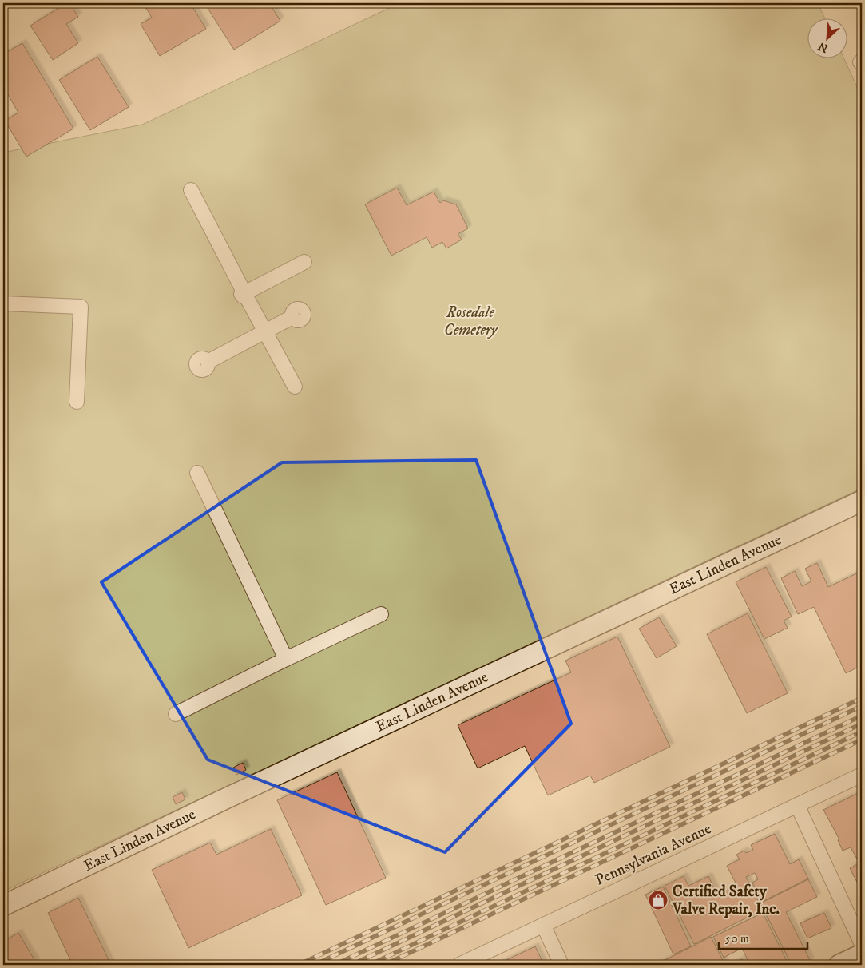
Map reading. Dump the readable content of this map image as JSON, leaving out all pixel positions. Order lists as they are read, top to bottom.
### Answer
{
  "streets": {
    "street": ["East Linden Avenue", "Pennsylvania Avenue"]
  },
  "parks": ["Rosedale Cemetery"],
  "places": {
    "shop": ["Certified Safety Valve Repair, Inc."]
  },
  "scale_bar": "50 m",
  "north": "bottom left"
}
